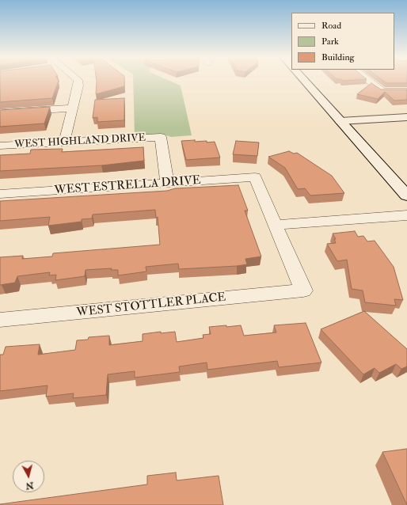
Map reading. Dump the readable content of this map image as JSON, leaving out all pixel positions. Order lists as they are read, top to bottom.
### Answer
{
  "streets": {
    "street": ["WEST HIGHLAND DRIVE", "WEST ESTRELLA DRIVE", "WEST STOTTLER PLACE"]
  },
  "crossings": [
    ["WEST HIGHLAND DRIVE", "WEST ESTRELLA DRIVE"],
    ["WEST ESTRELLA DRIVE", "WEST STOTTLER PLACE"]
  ],
  "legend": ["Road", "Park", "Building"],
  "north": "bottom"
}
